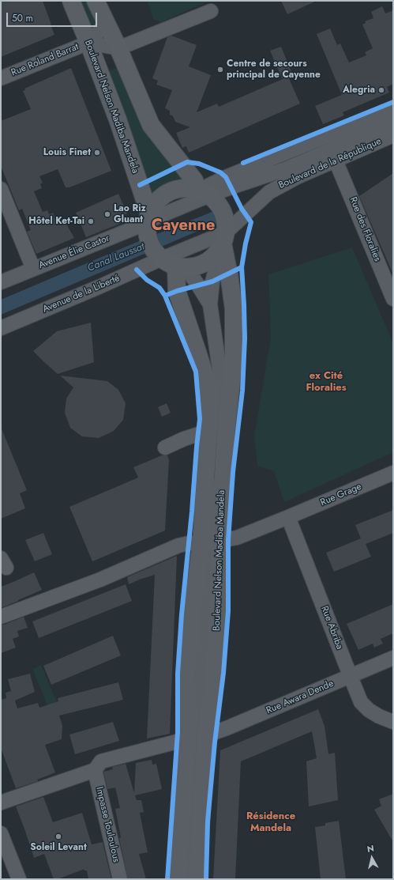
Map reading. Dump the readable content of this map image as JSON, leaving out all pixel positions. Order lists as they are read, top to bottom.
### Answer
{
  "streets": {
    "main road": ["Boulevard Nelson Madiba Mandela"],
    "street": [
      "Rue Roland Barrat",
      "Boulevard de la République",
      "Rue des Floralies",
      "Avenue Élie Castor",
      "Avenue de la Liberté",
      "Rue Grage",
      "Rue Abriba",
      "Rue Awara Dende",
      "Impasse Touloulous"
    ]
  },
  "crossings": [
    ["Rue Roland Barrat", "Boulevard Nelson Madiba Mandela"],
    ["Boulevard Nelson Madiba Mandela", "Boulevard de la République"],
    ["Boulevard Nelson Madiba Mandela", "Avenue Élie Castor"],
    ["Boulevard Nelson Madiba Mandela", "Avenue de la Liberté"],
    ["Boulevard Nelson Madiba Mandela", "Rue Grage"],
    ["Boulevard Nelson Madiba Mandela", "Rue Awara Dende"],
    ["Boulevard de la République", "Rue des Floralies"],
    ["Boulevard de la République", "Avenue Élie Castor"],
    ["Boulevard de la République", "Avenue de la Liberté"],
    ["Avenue Élie Castor", "Avenue de la Liberté"],
    ["Rue Grage", "Rue Abriba"],
    ["Rue Abriba", "Rue Awara Dende"]
  ],
  "districts": ["Cayenne", "ex Cité Floralies", "Résidence Mandela"],
  "water": ["Canal Laussat"],
  "places": [
    "Centre de secours principal de Cayenne",
    "Alegria",
    "Louis Finet",
    "Lao Riz Gluant",
    "Hôtel Ket-Tai",
    "Soleil Levant"
  ],
  "scale_bar": "50 m",
  "north": "top"
}
